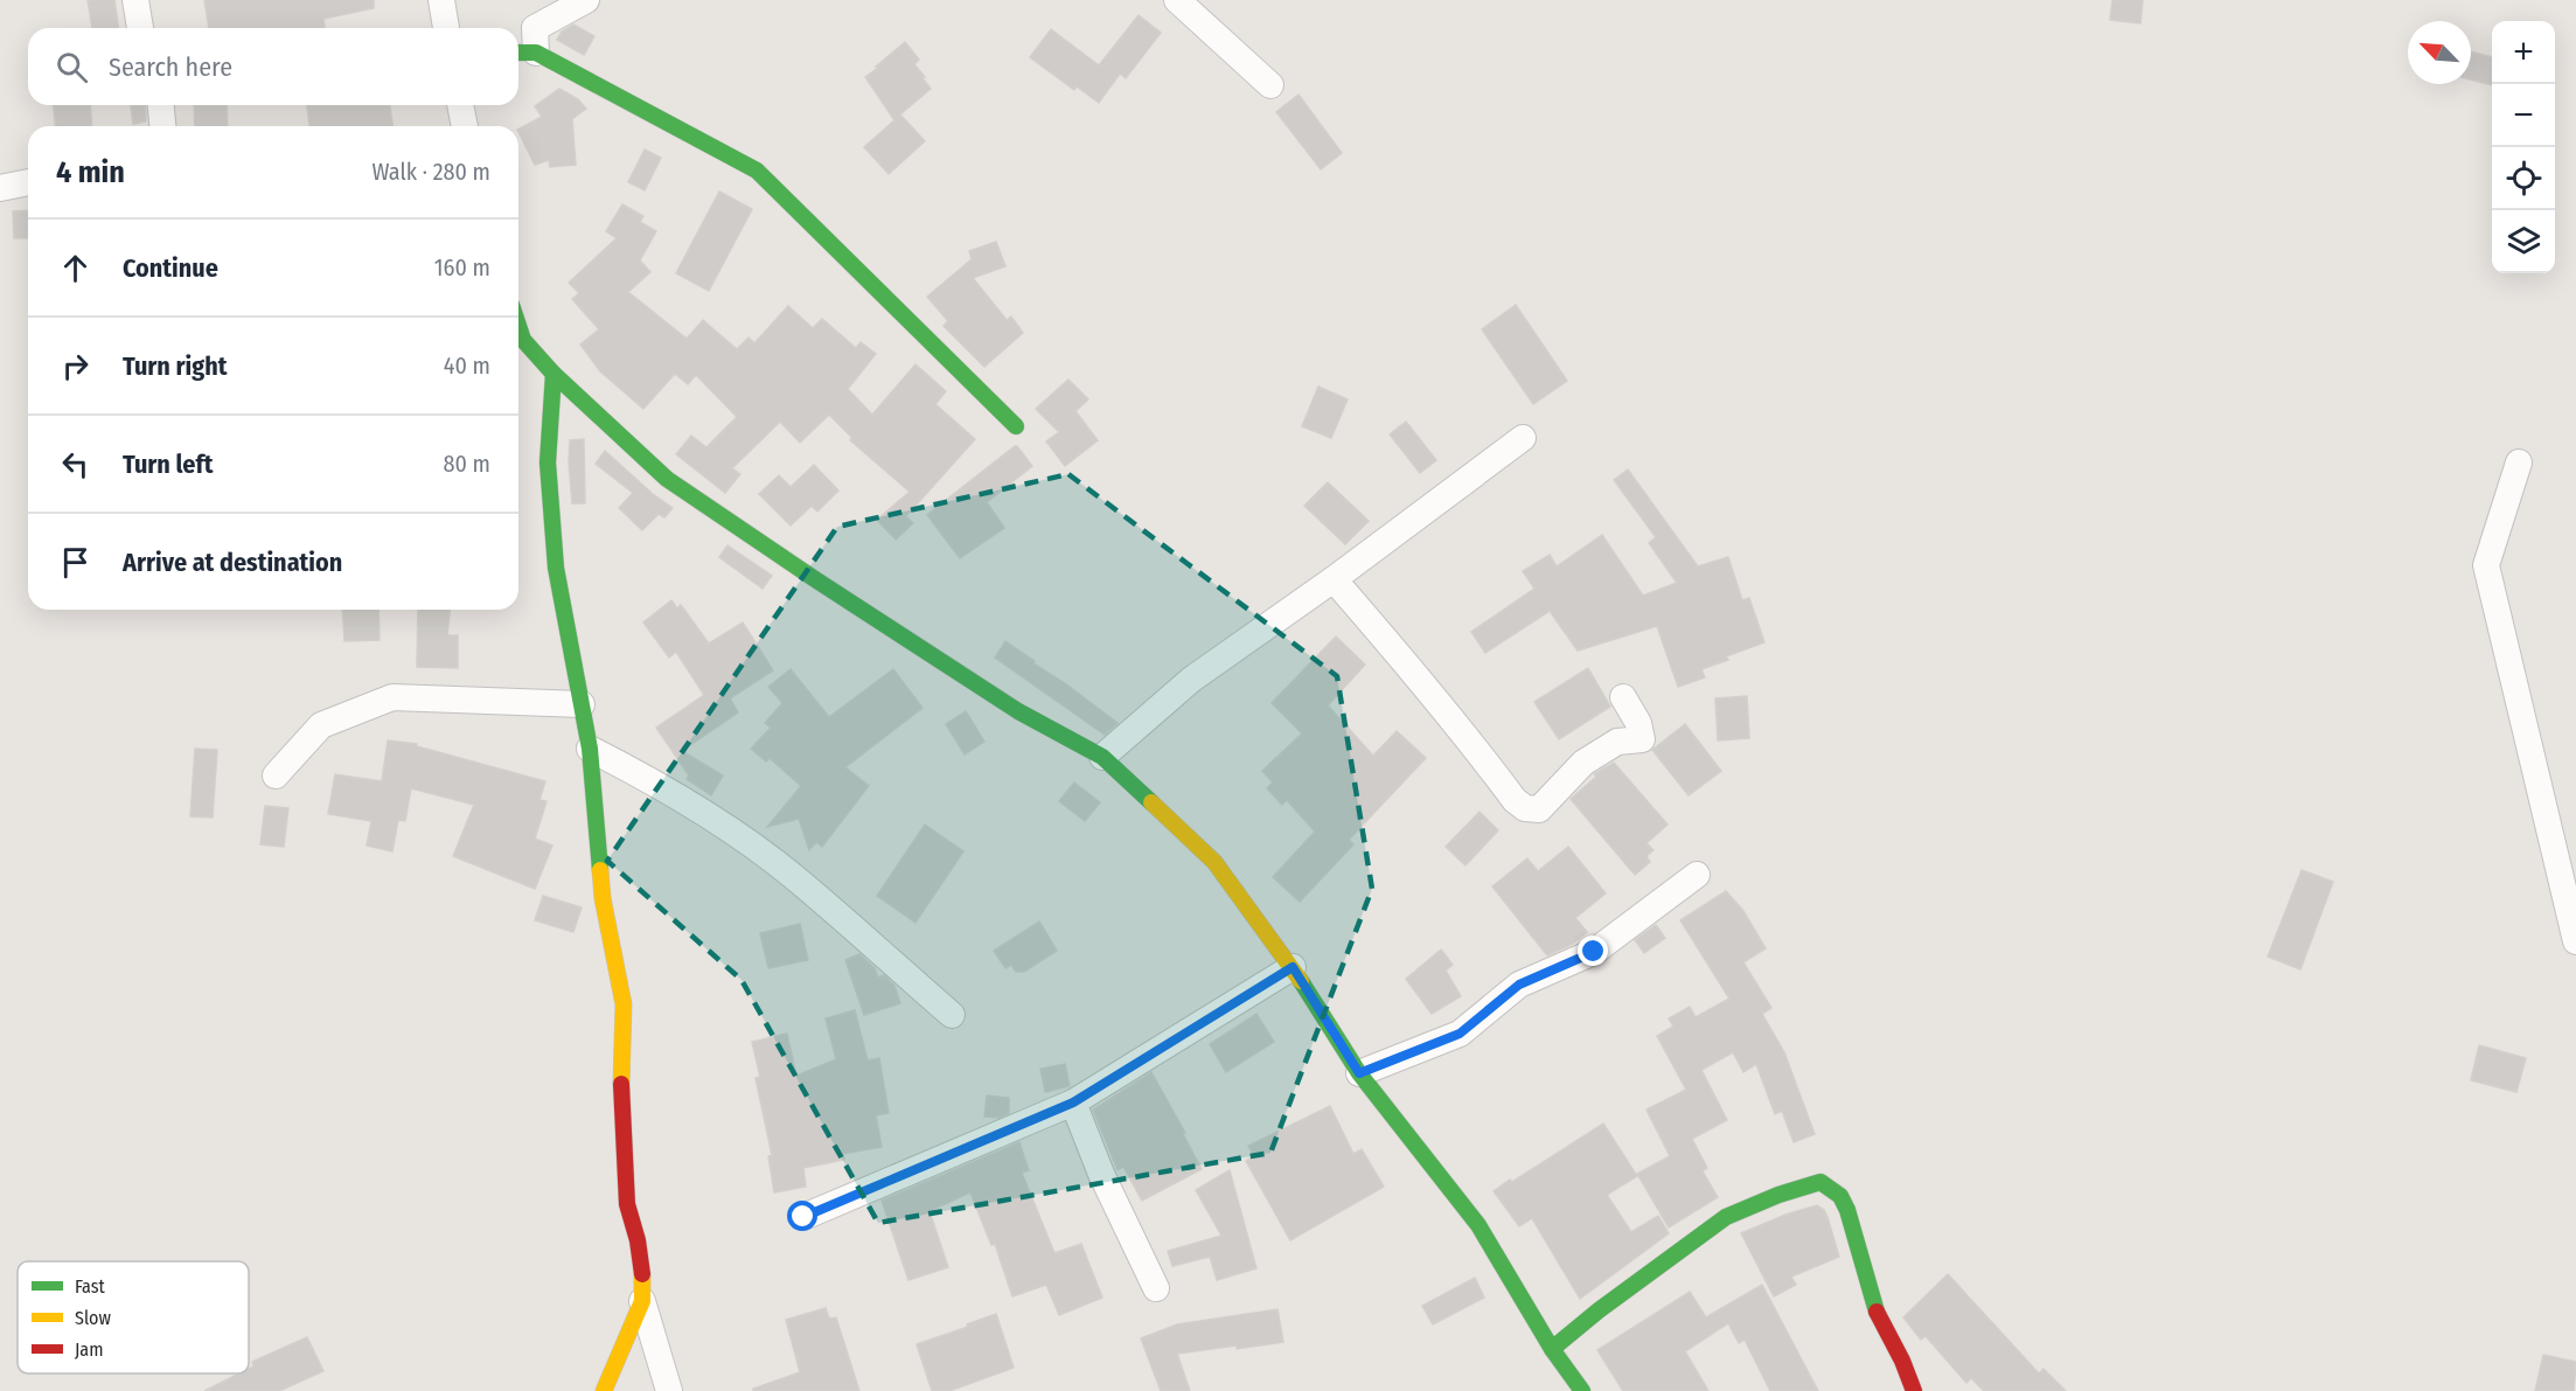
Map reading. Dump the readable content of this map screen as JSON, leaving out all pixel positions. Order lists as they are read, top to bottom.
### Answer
{
  "legend": ["Fast", "Slow", "Jam"],
  "north": "top left",
  "page": {
    "map_buttons": ["+", "−"],
    "search": "Search here",
    "heading": ["4 min", "Walk · 280 m"],
    "list": [
      ["Continue", "160 m"],
      ["Turn right", "40 m"],
      ["Turn left", "80 m"],
      "Arrive at destination"
    ]
  }
}
